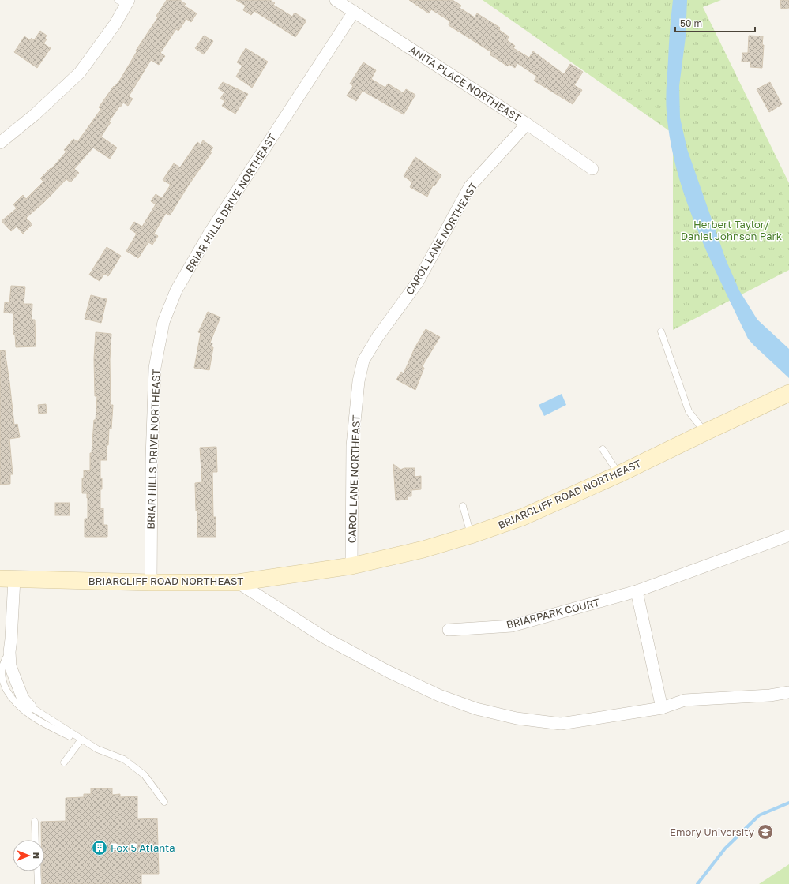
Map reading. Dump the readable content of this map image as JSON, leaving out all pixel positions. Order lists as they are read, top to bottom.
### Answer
{
  "streets": {
    "main road": ["BRIARCLIFF ROAD NORTHEAST"],
    "street": [
      "ANITA PLACE NORTHEAST",
      "BRIAR HILLS DRIVE NORTHEAST",
      "CAROL LANE NORTHEAST",
      "BRIARPARK COURT"
    ]
  },
  "crossings": [
    ["ANITA PLACE NORTHEAST", "BRIAR HILLS DRIVE NORTHEAST"],
    ["ANITA PLACE NORTHEAST", "CAROL LANE NORTHEAST"],
    ["BRIAR HILLS DRIVE NORTHEAST", "BRIARCLIFF ROAD NORTHEAST"],
    ["CAROL LANE NORTHEAST", "BRIARCLIFF ROAD NORTHEAST"]
  ],
  "parks": ["Herbert Taylor/ Daniel Johnson Park"],
  "places": {
    "school or university": ["Emory University"],
    "building": ["Fox 5 Atlanta"]
  },
  "scale_bar": "50 m",
  "north": "right"
}
